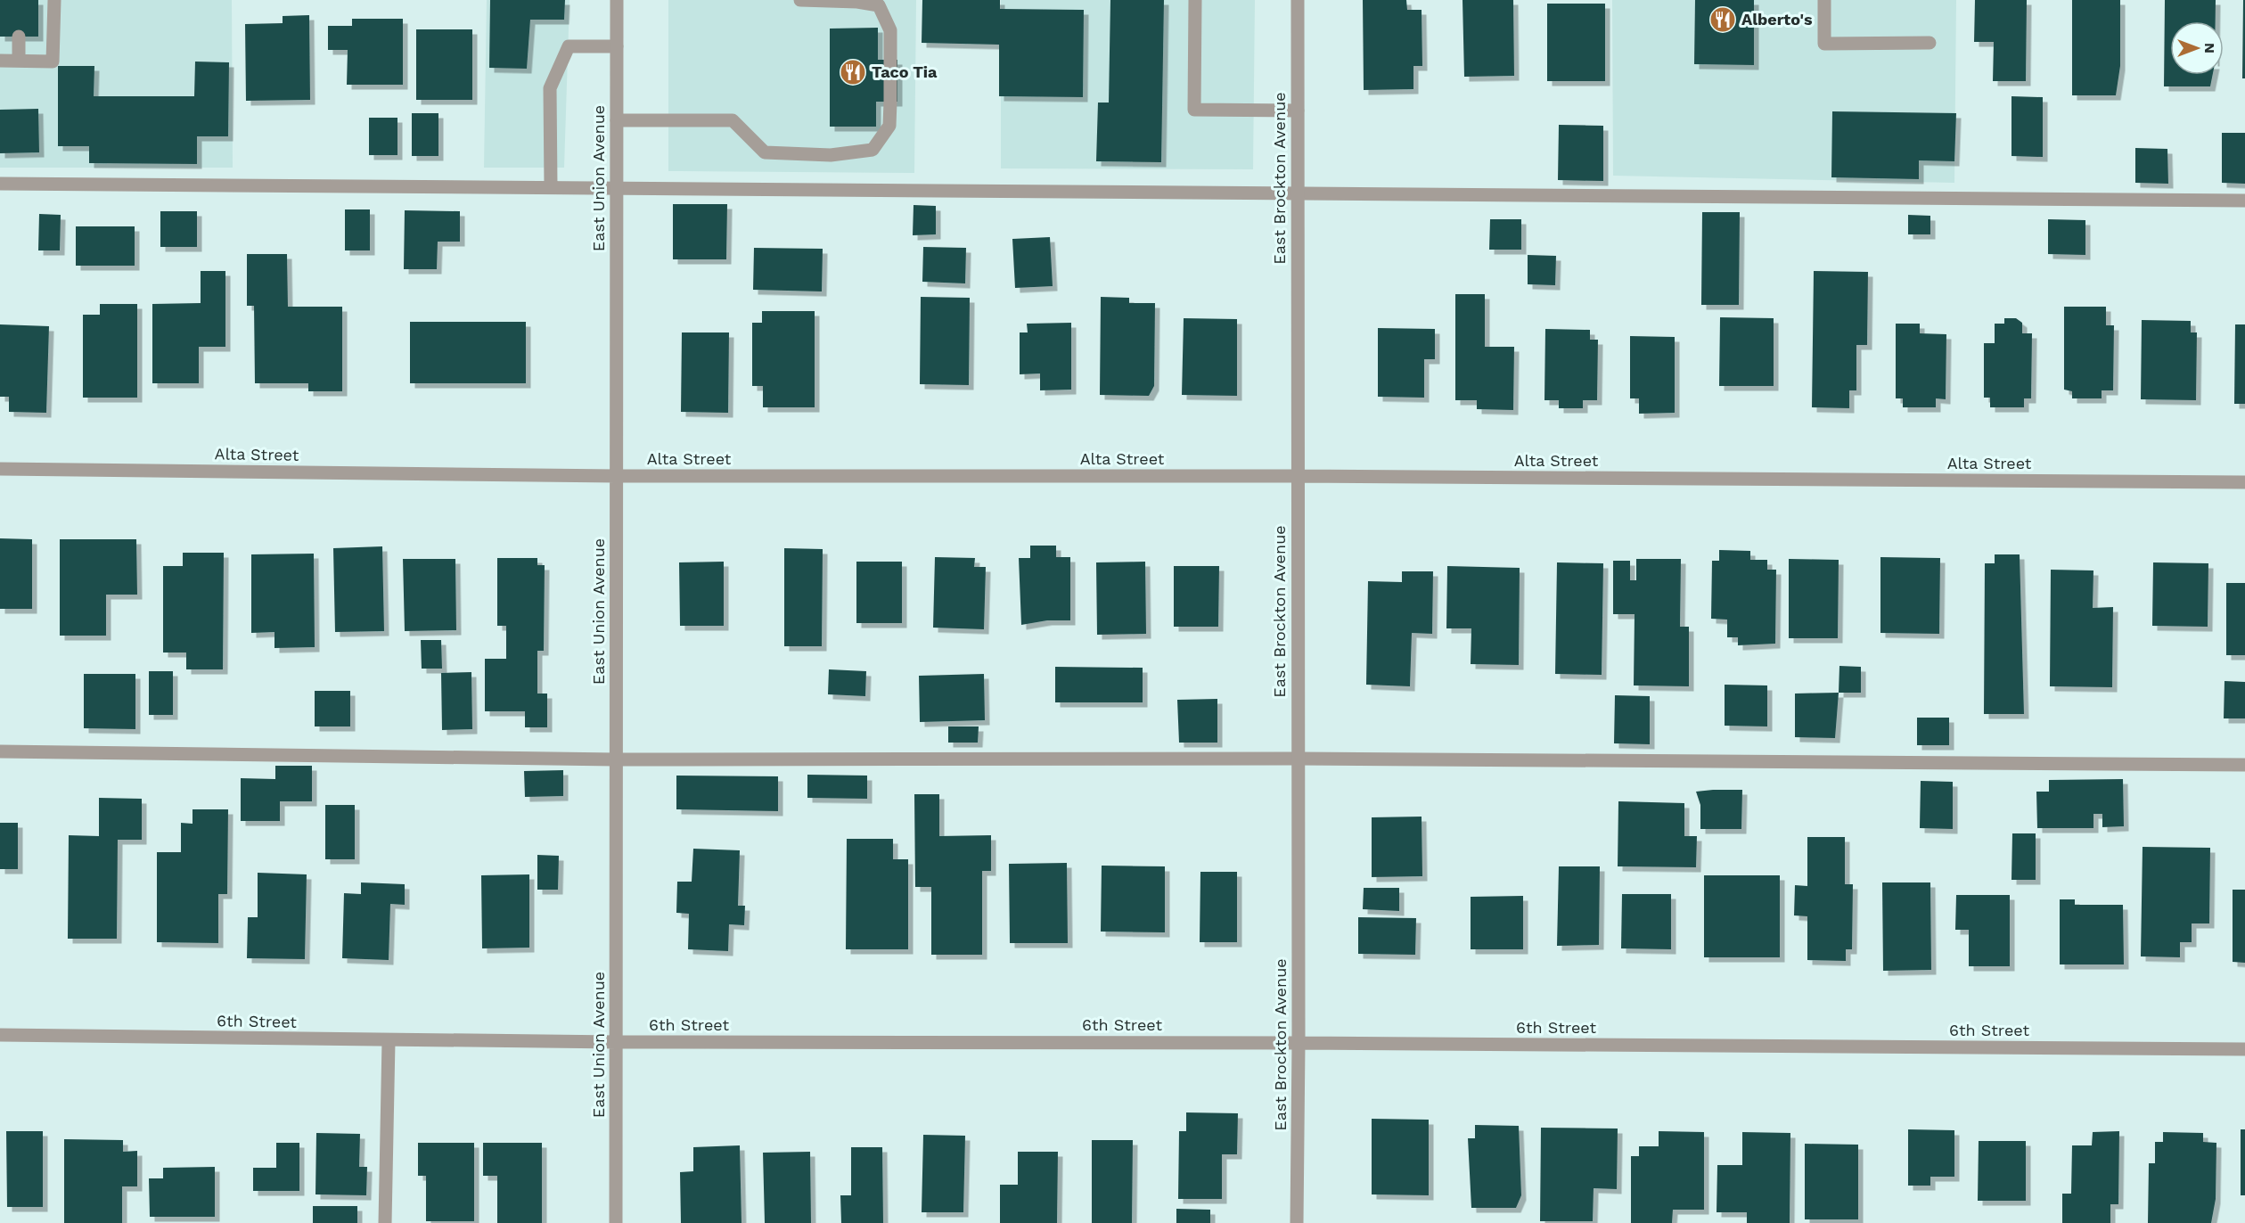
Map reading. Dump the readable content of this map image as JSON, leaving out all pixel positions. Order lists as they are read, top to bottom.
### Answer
{
  "streets": {
    "street": [
      "East Union Avenue",
      "East Brockton Avenue",
      "Alta Street",
      "6th Street"
    ]
  },
  "crossings": [
    ["East Union Avenue", "Alta Street"],
    ["East Union Avenue", "6th Street"],
    ["East Brockton Avenue", "Alta Street"],
    ["East Brockton Avenue", "6th Street"]
  ],
  "places": {
    "restaurant": ["Alberto's", "Taco Tia"]
  },
  "north": "right"
}
